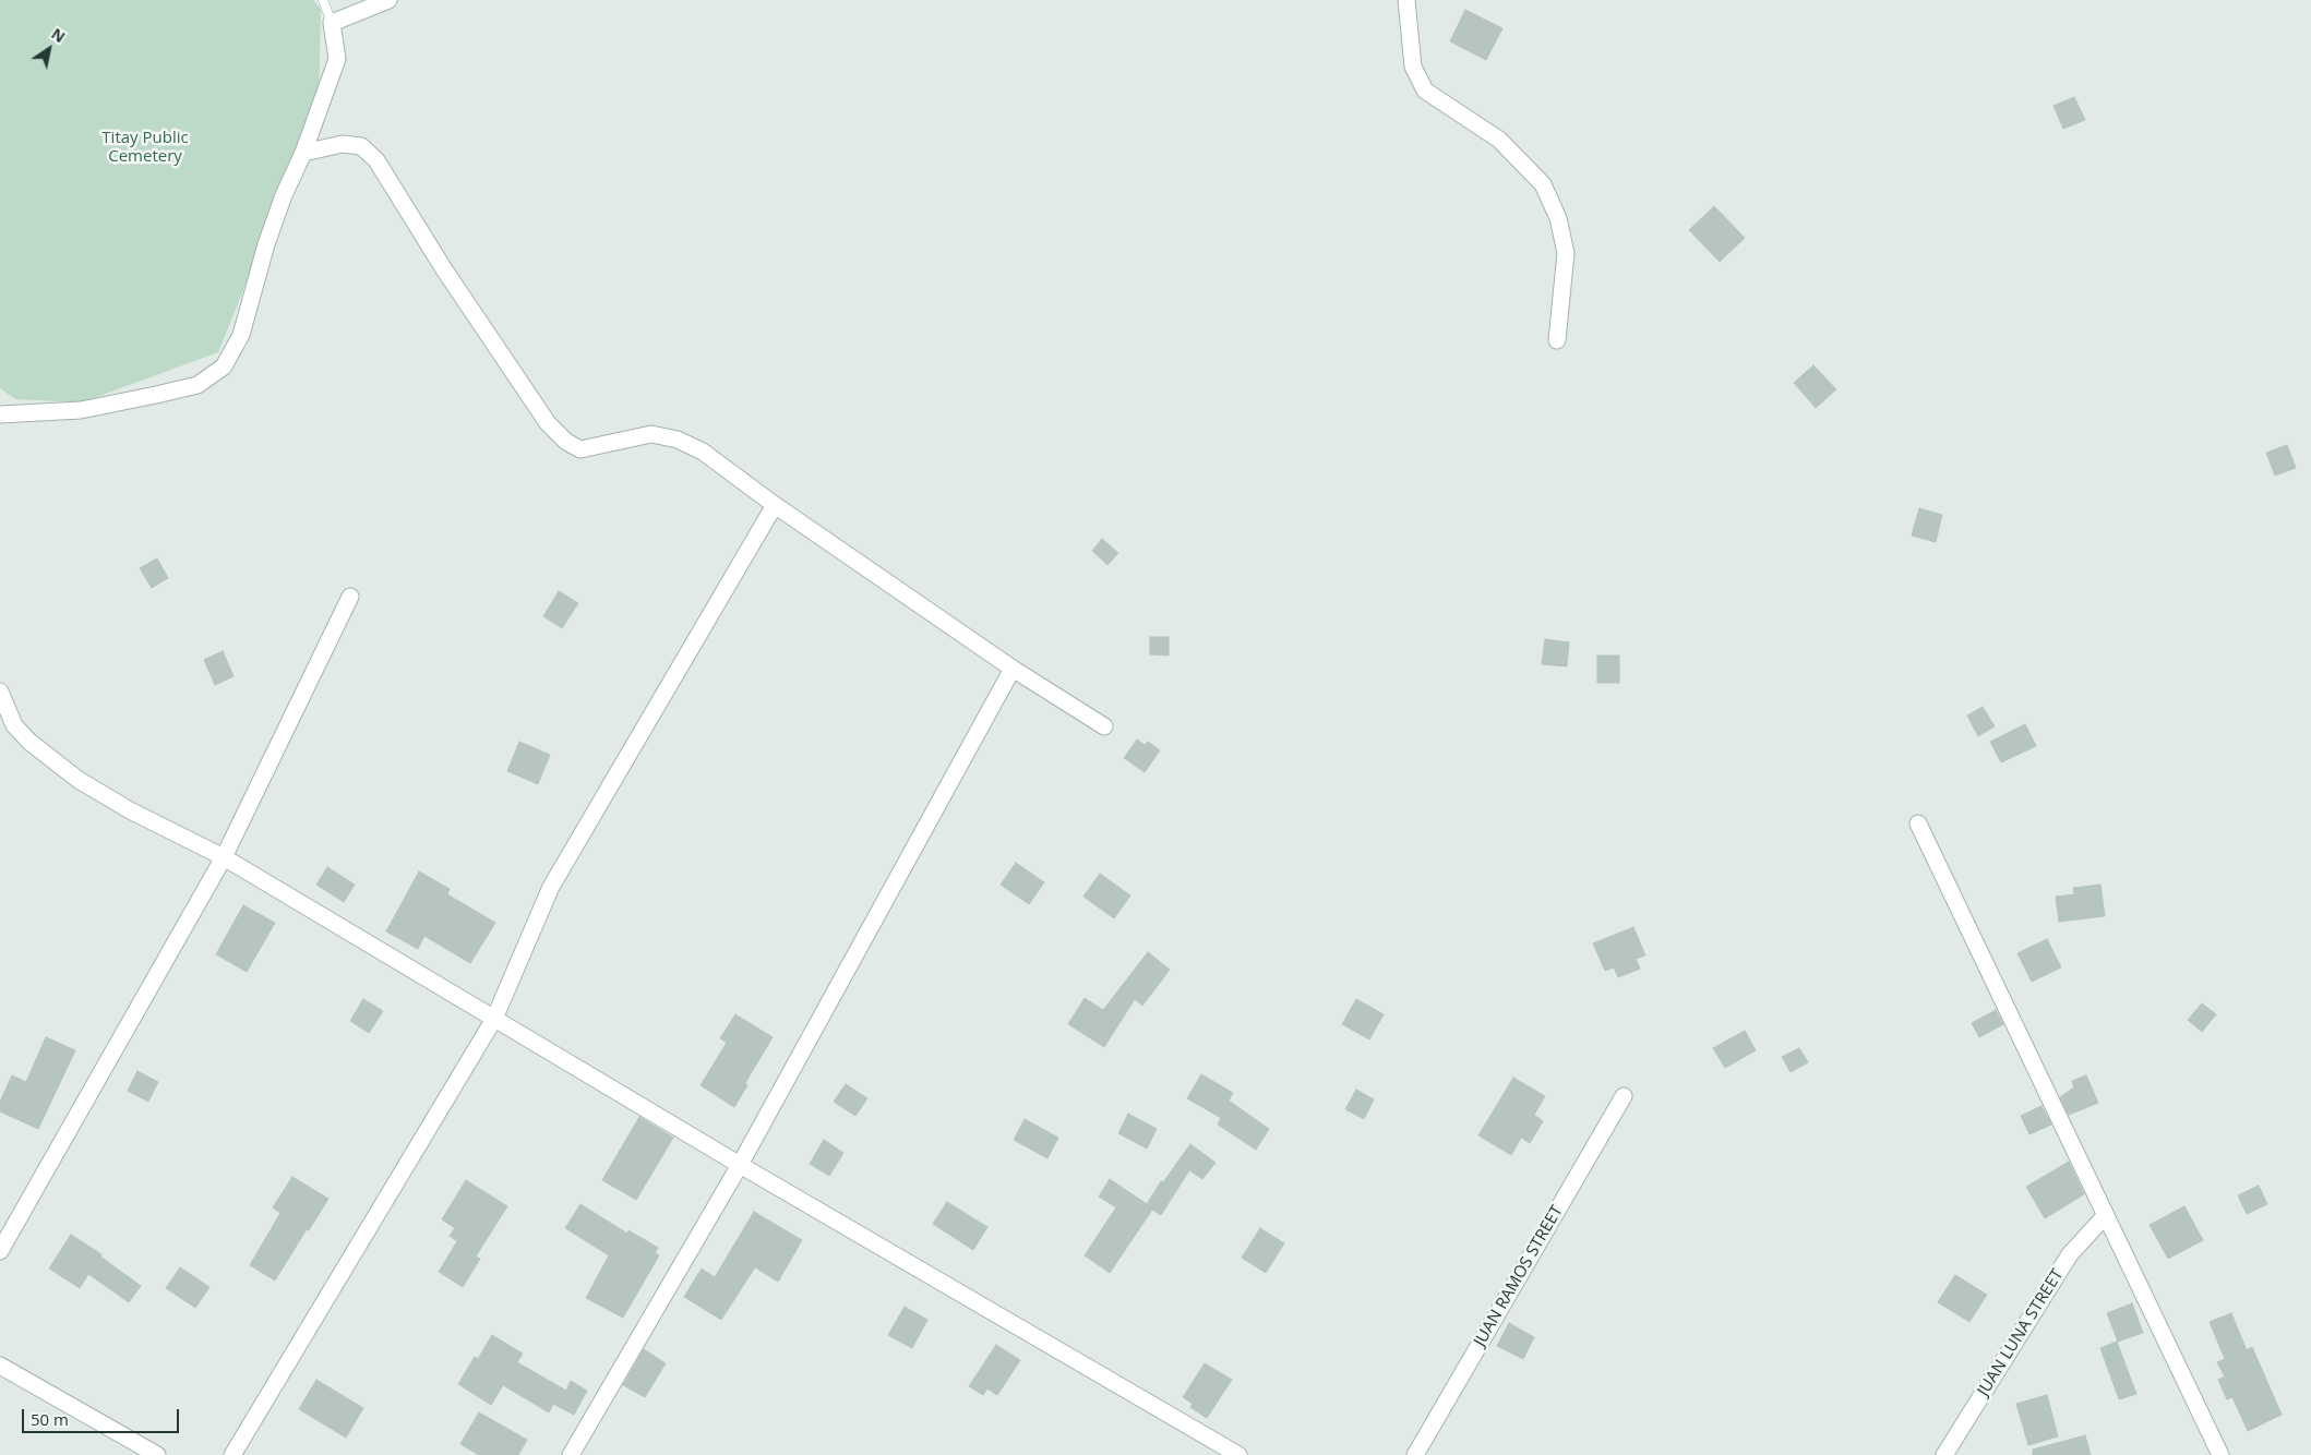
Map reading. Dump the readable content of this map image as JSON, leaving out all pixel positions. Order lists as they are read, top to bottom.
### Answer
{
  "streets": {
    "street": ["JUAN RAMOS STREET", "JUAN LUNA STREET"]
  },
  "parks": ["Titay Public Cemetery"],
  "scale_bar": "50 m",
  "north": "top right"
}
